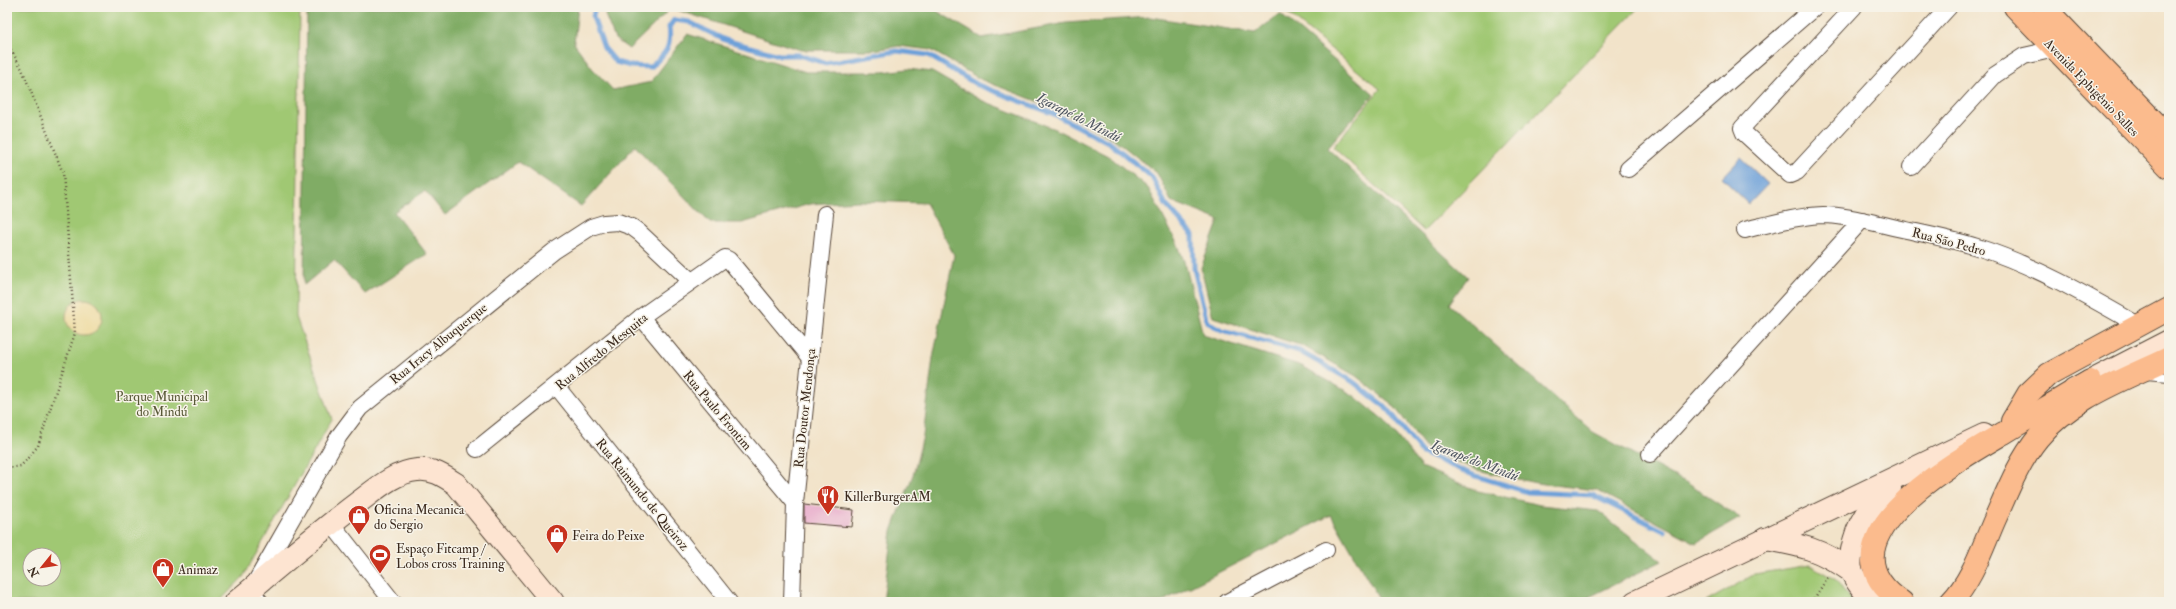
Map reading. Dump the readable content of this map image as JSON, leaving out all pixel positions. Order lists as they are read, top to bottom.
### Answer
{
  "streets": {
    "main road": ["Avenida Ephigênio Salles"],
    "street": [
      "Rua São Pedro",
      "Rua Iracy Albuquerque",
      "Rua Alfredo Mesquita",
      "Rua Doutor Mendonça",
      "Rua Paulo Frontim",
      "Rua Raimundo de Queiroz"
    ]
  },
  "crossings": [
    ["Rua Iracy Albuquerque", "Rua Alfredo Mesquita"],
    ["Rua Alfredo Mesquita", "Rua Doutor Mendonça"],
    ["Rua Alfredo Mesquita", "Rua Paulo Frontim"],
    ["Rua Alfredo Mesquita", "Rua Raimundo de Queiroz"],
    ["Rua Doutor Mendonça", "Rua Paulo Frontim"]
  ],
  "water": ["Igarapé do Mindú"],
  "parks": ["Parque Municipal do Mindú"],
  "places": {
    "restaurant": ["KillerBurgerAM"],
    "shop": ["Oficina Mecanica do Sergio", "Feira do Peixe", "Animaz"],
    "sports": ["Espaço Fitcamp / Lobos cross Training"]
  },
  "north": "bottom left"
}
